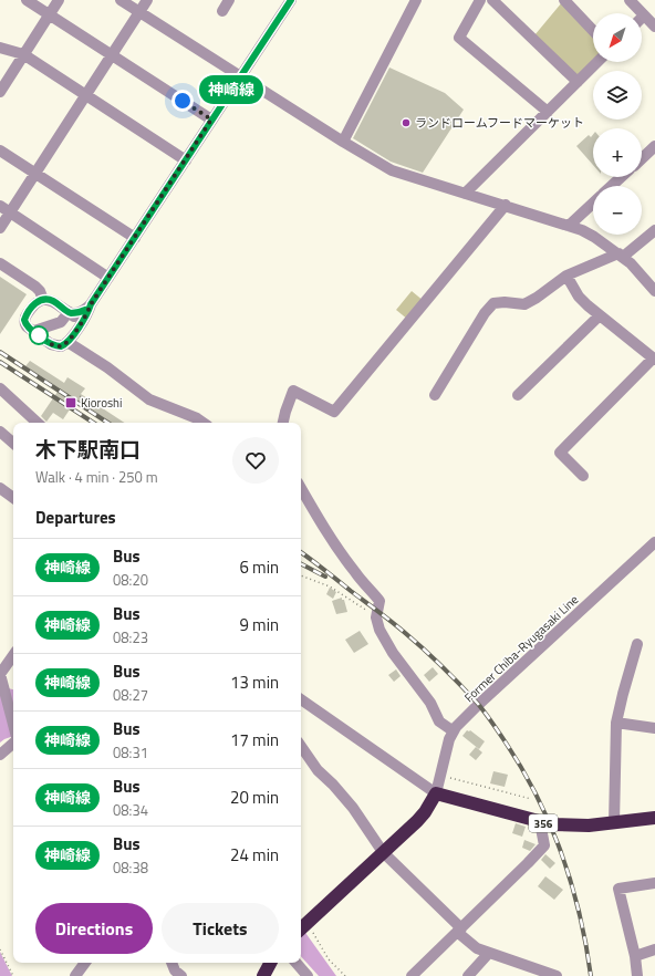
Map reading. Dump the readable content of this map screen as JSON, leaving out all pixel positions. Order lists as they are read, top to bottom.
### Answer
{
  "streets": {
    "highway": ["356"],
    "street": ["Former Chiba-Ryugasaki Line"]
  },
  "crossings": [
    ["Former Chiba-Ryugasaki Line", "356"]
  ],
  "places": {
    "other": ["ランドロームフードマーケット"],
    "transit": ["Kioroshi"]
  },
  "lines": ["bus line 神崎線"],
  "north": "bottom left",
  "page": {
    "on_map": "神崎線",
    "map_buttons": ["+", "−"],
    "heading": [
      ["木下駅南口", "Walk · 4 min · 250 m"],
      "Departures"
    ],
    "list": [
      {
        "mark": "神崎線",
        "name": "Bus",
        "note": "08:20",
        "value": "6 min"
      },
      {
        "mark": "神崎線",
        "name": "Bus",
        "note": "08:23",
        "value": "9 min"
      },
      {
        "mark": "神崎線",
        "name": "Bus",
        "note": "08:27",
        "value": "13 min"
      },
      {
        "mark": "神崎線",
        "name": "Bus",
        "note": "08:31",
        "value": "17 min"
      },
      {
        "mark": "神崎線",
        "name": "Bus",
        "note": "08:34",
        "value": "20 min"
      },
      {
        "mark": "神崎線",
        "name": "Bus",
        "note": "08:38",
        "value": "24 min"
      }
    ],
    "buttons": ["Directions", "Tickets"]
  }
}
